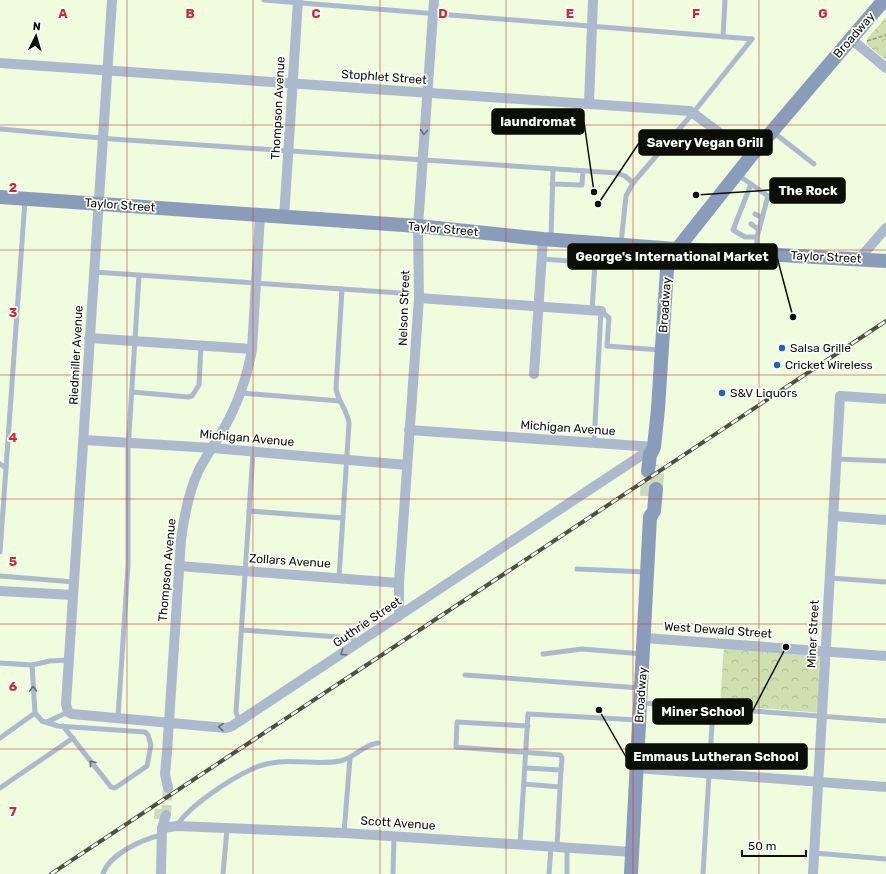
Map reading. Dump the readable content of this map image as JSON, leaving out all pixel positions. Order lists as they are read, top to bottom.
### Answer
{
  "streets": {
    "main road": ["Broadway", "Taylor Street"],
    "street": [
      "Stophlet Street",
      "Thompson Avenue",
      "Nelson Street",
      "Riedmiller Avenue",
      "Michigan Avenue",
      "Zollars Avenue",
      "Guthrie Street",
      "West Dewald Street",
      "Miner Street",
      "Scott Avenue"
    ]
  },
  "crossings": [
    ["Broadway", "Stophlet Street"],
    ["Broadway", "Taylor Street"],
    ["Broadway", "Michigan Avenue"],
    ["Broadway", "Guthrie Street"],
    ["Broadway", "West Dewald Street"],
    ["Broadway", "Scott Avenue"],
    ["Stophlet Street", "Thompson Avenue"],
    ["Stophlet Street", "Nelson Street"],
    ["Stophlet Street", "Riedmiller Avenue"],
    ["Thompson Avenue", "Taylor Street"],
    ["Thompson Avenue", "Michigan Avenue"],
    ["Thompson Avenue", "Zollars Avenue"],
    ["Thompson Avenue", "Guthrie Street"],
    ["Taylor Street", "Nelson Street"],
    ["Taylor Street", "Riedmiller Avenue"],
    ["Nelson Street", "Michigan Avenue"],
    ["Nelson Street", "Zollars Avenue"],
    ["Nelson Street", "Guthrie Street"],
    ["Riedmiller Avenue", "Michigan Avenue"],
    ["Riedmiller Avenue", "Guthrie Street"],
    ["Michigan Avenue", "Guthrie Street"],
    ["West Dewald Street", "Miner Street"]
  ],
  "places": [
    "laundromat",
    "The Rock",
    "Savery Vegan Grill",
    "George's International Market",
    "Salsa Grille",
    "Cricket Wireless",
    "S&V Liquors",
    "Miner School",
    "Emmaus Lutheran School"
  ],
  "scale_bar": "50 m",
  "north": "top",
  "grid": {
    "columns": [
      "A",
      "B",
      "C",
      "D",
      "E",
      "F",
      "G"
    ],
    "rows": [
      "2",
      "3",
      "4",
      "5",
      "6",
      "7"
    ]
  }
}
